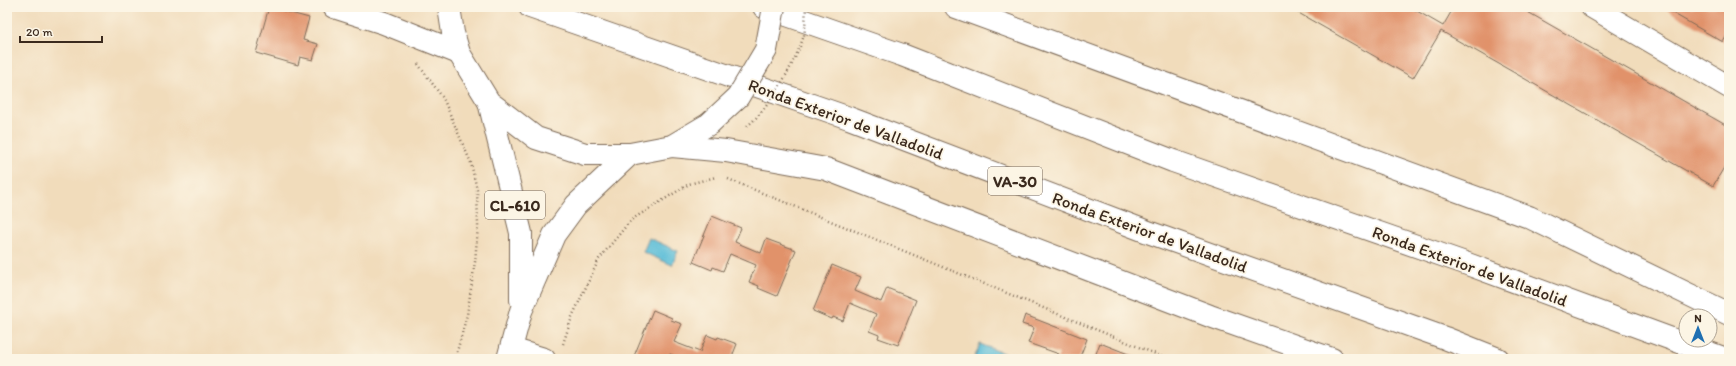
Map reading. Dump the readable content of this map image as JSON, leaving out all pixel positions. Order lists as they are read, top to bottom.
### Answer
{
  "streets": {
    "main road": ["Ronda Exterior de Valladolid", "VA-30", "CL-610"]
  },
  "scale_bar": "20 m",
  "north": "top"
}
